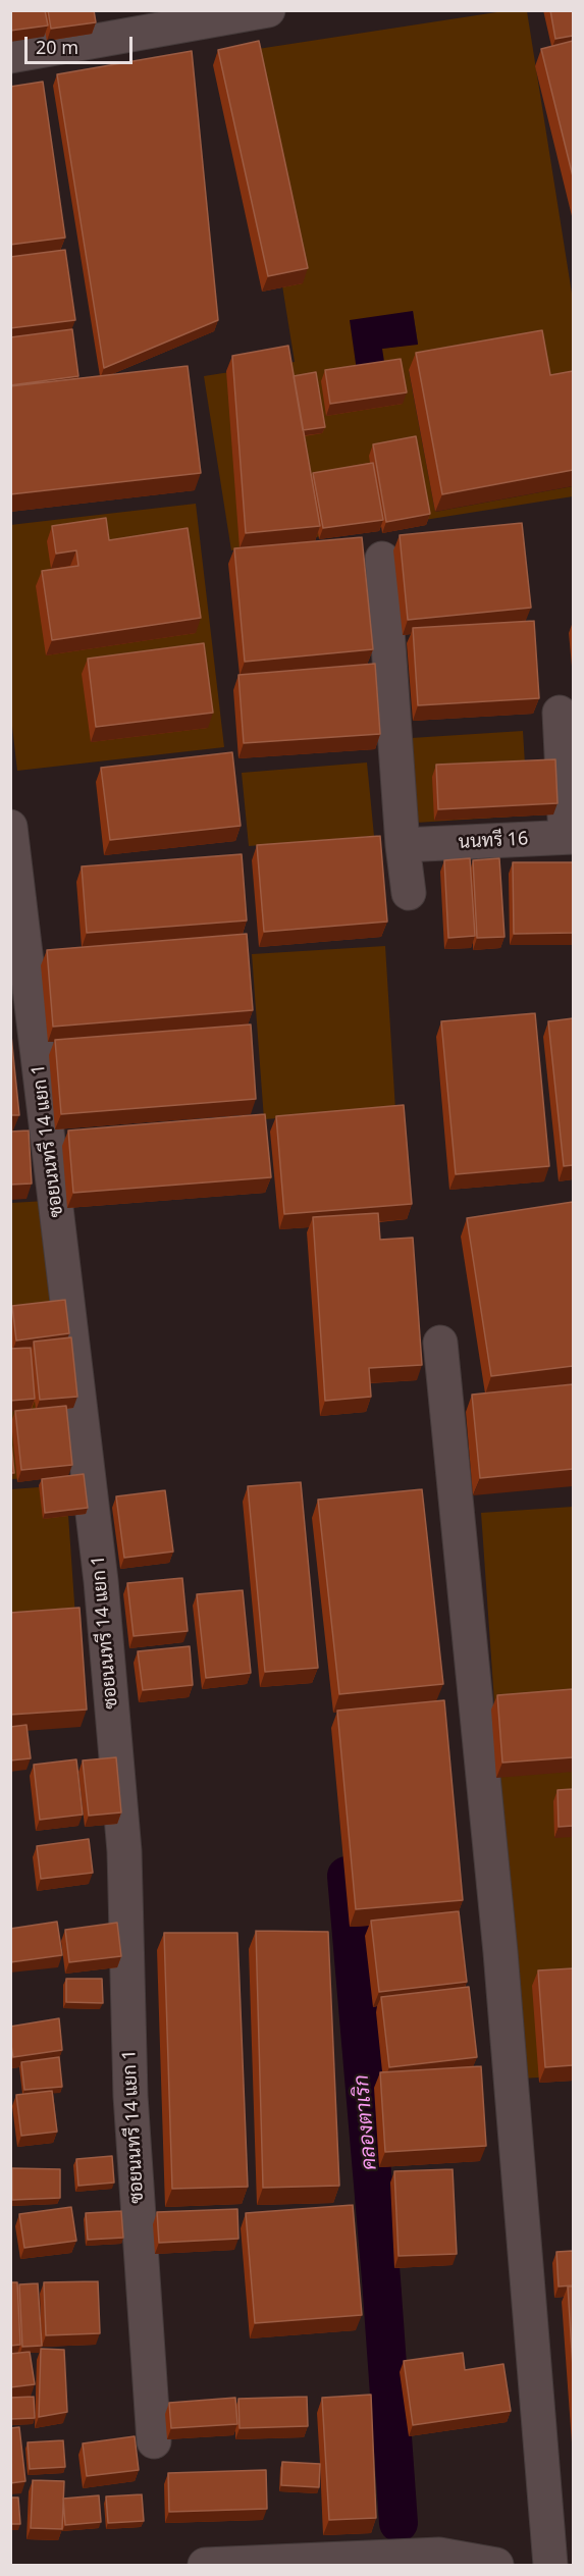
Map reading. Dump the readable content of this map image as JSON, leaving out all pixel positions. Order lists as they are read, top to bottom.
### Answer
{
  "streets": {
    "street": ["นนทรี 16", "ซอยนนทรี 14 แยก 1"]
  },
  "water": ["คลองตาเริก"],
  "scale_bar": "20 m"
}
